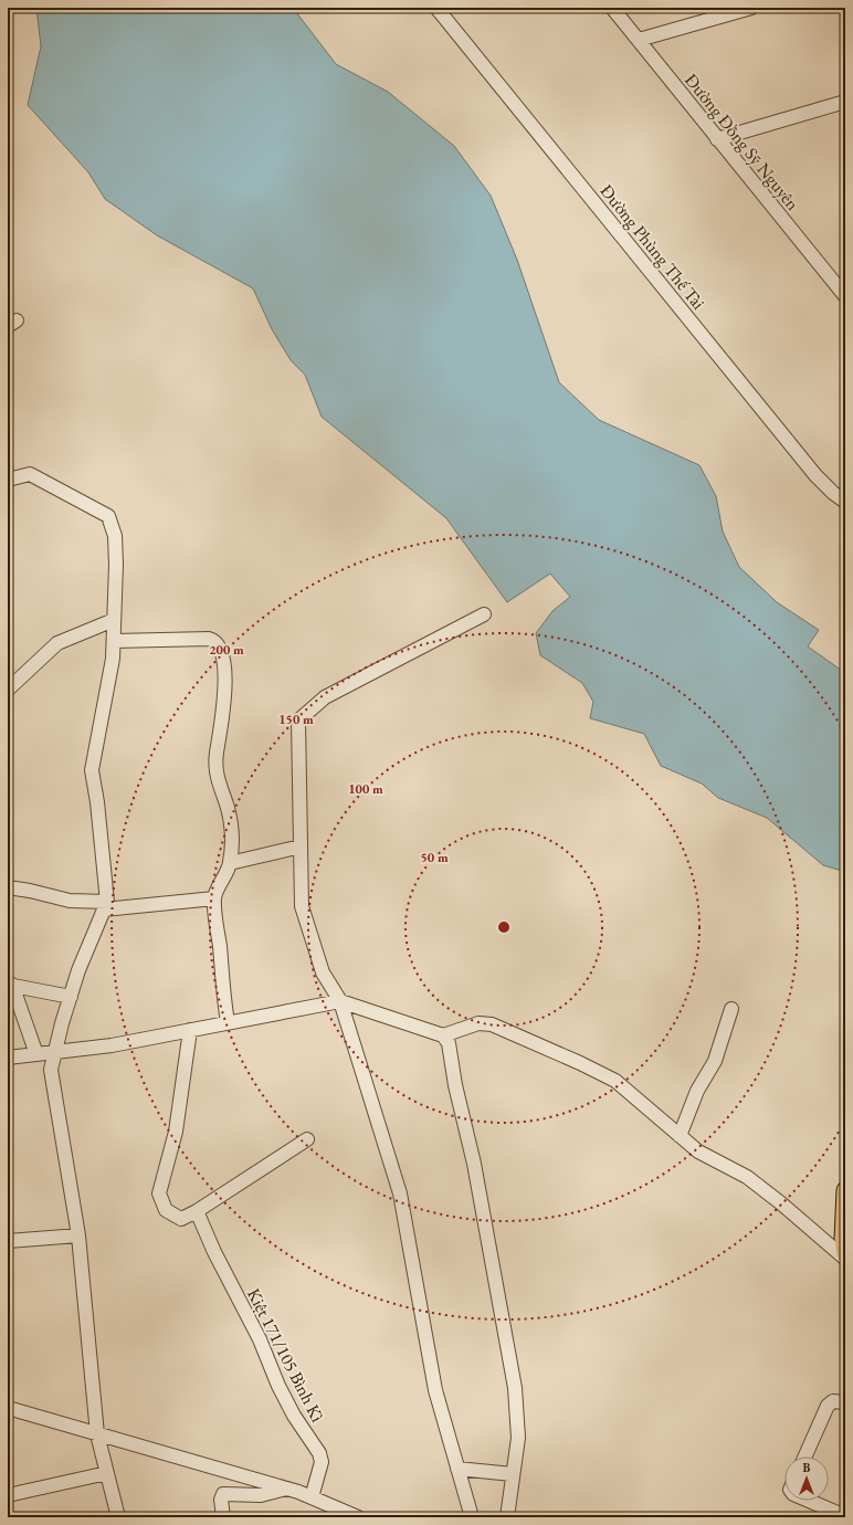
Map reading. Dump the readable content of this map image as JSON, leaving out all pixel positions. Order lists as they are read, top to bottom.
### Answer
{
  "streets": {
    "street": ["Đường Đồng Sỹ Nguyên", "Đường Phùng Thế Tài", "Kiệt 171/105 Bình Kì"]
  },
  "north": "top",
  "rings": [
    "200 m",
    "150 m",
    "100 m",
    "50 m"
  ]
}
